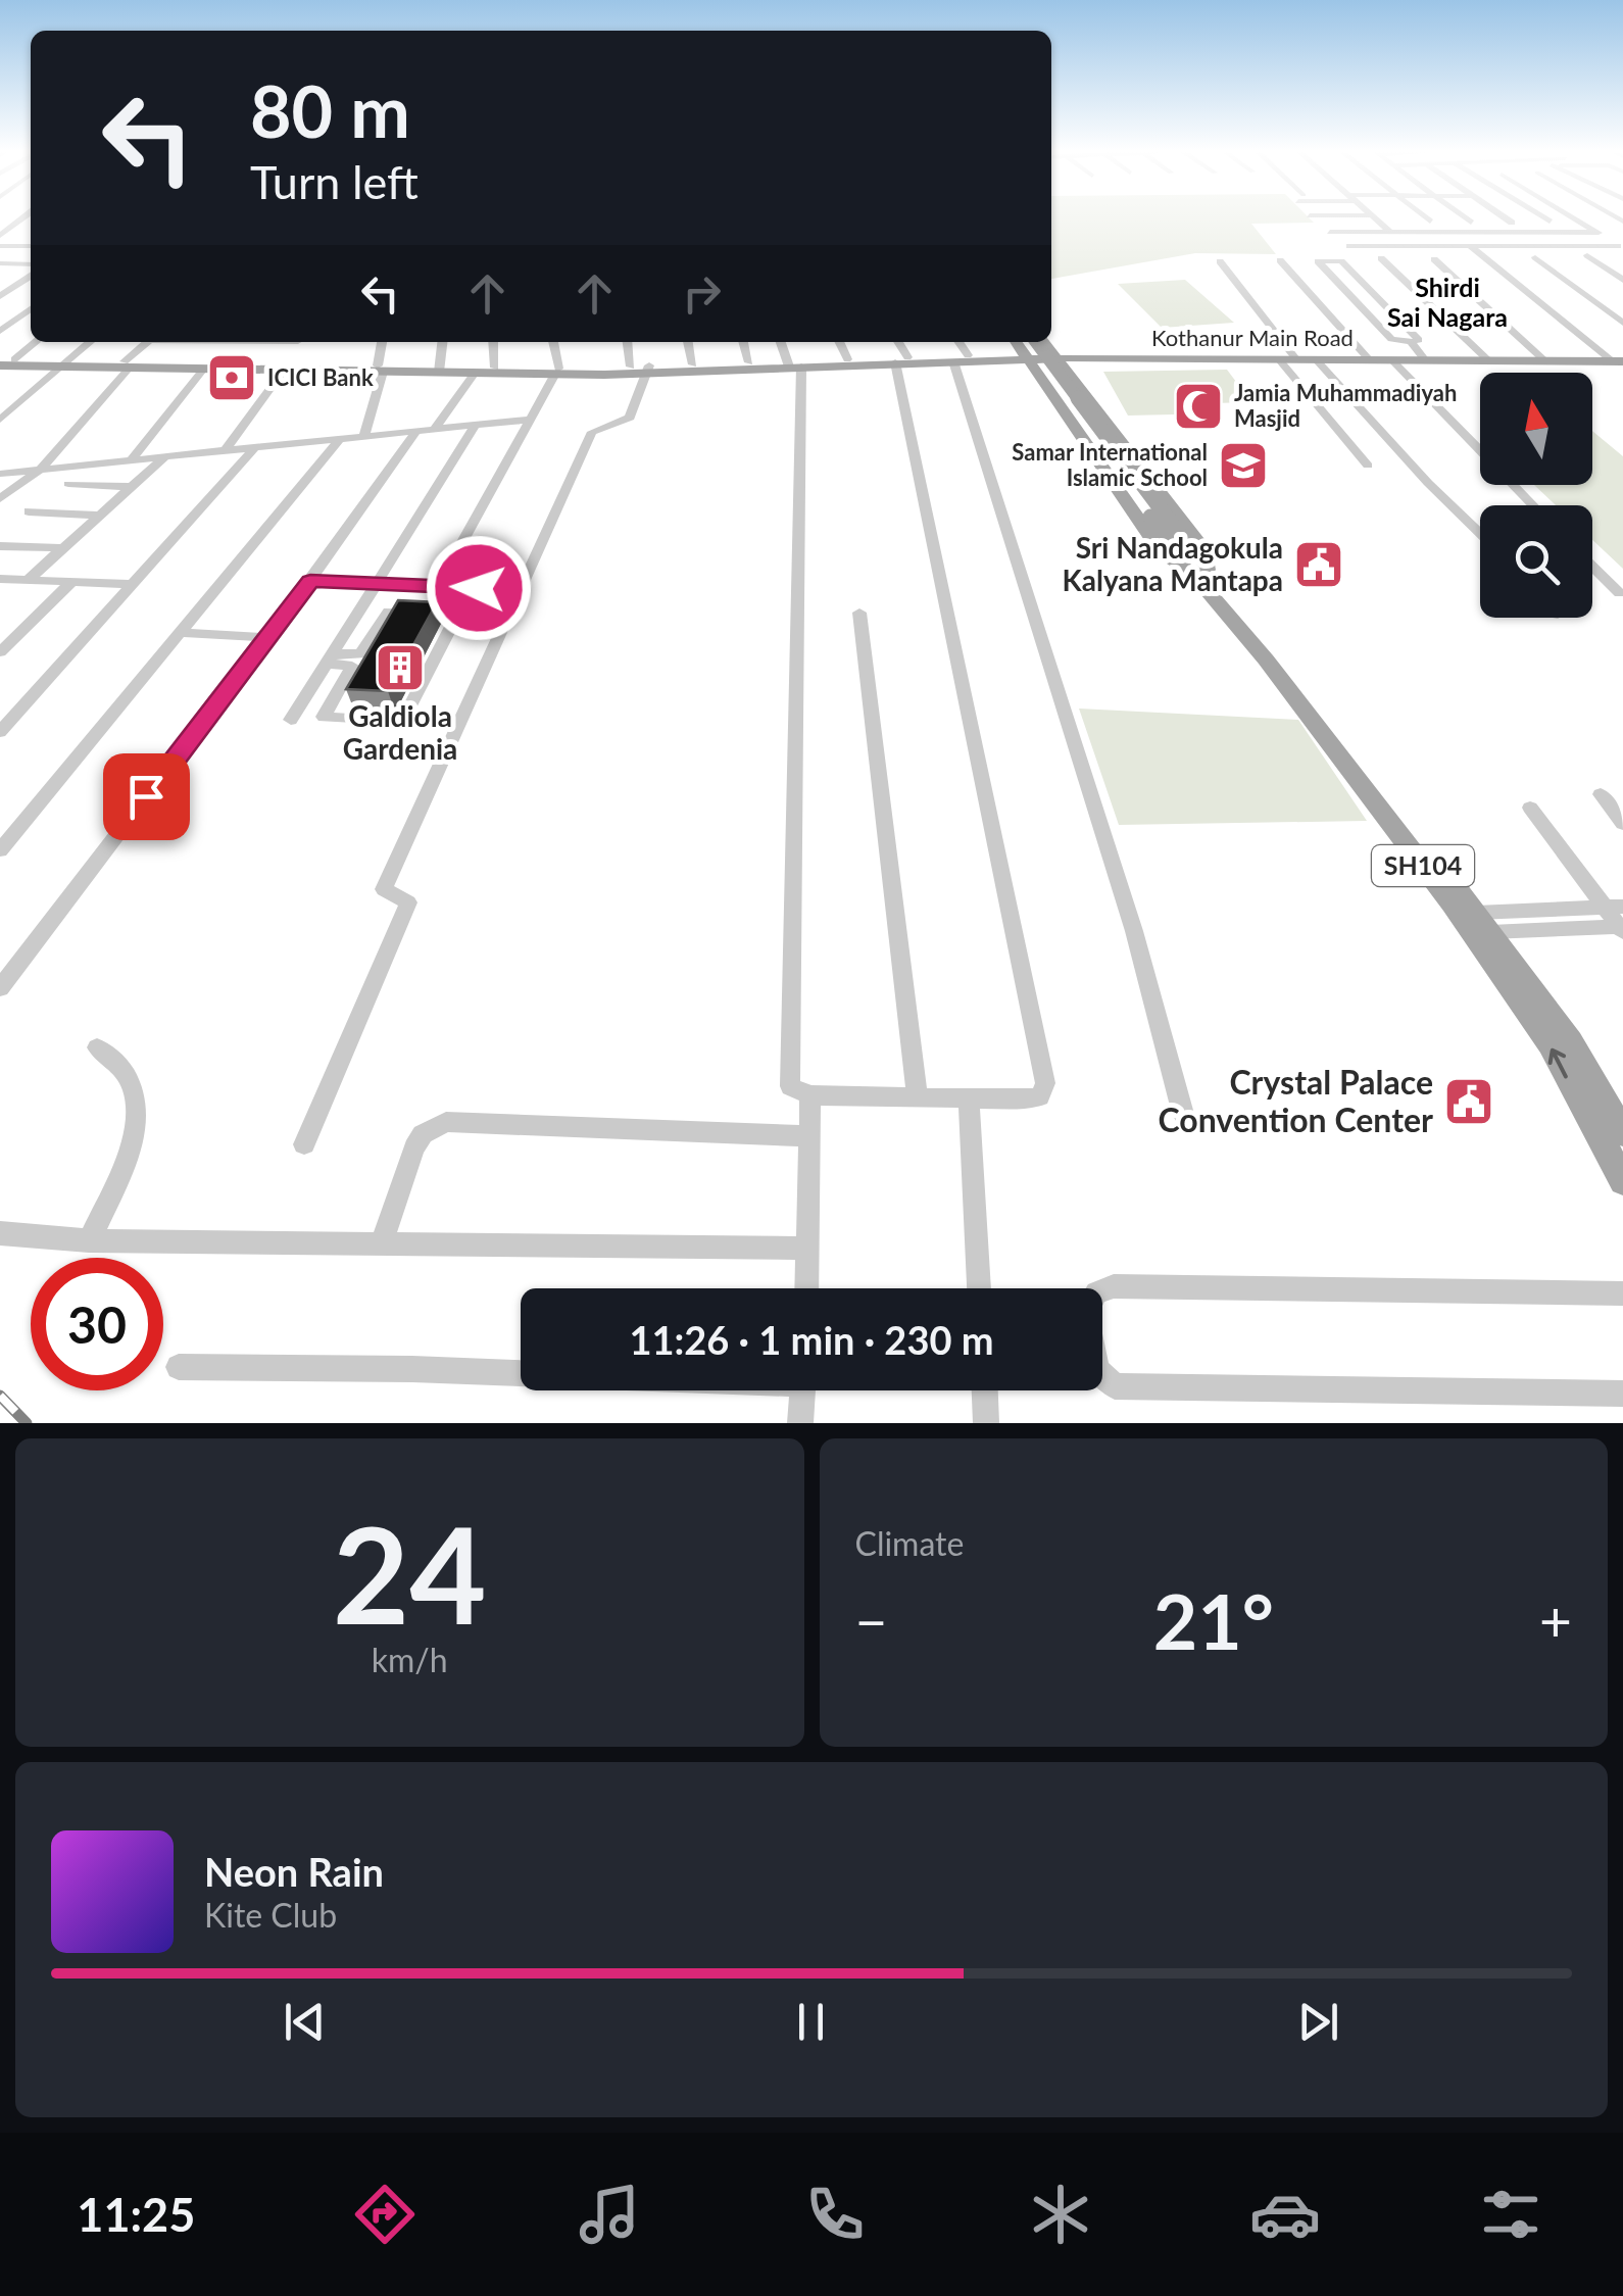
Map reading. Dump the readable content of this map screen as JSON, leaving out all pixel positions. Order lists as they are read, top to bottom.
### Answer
{
  "streets": {
    "main road": ["Kothanur Main Road", "SH104"]
  },
  "crossings": [
    ["Kothanur Main Road", "SH104"]
  ],
  "districts": ["Shirdi Sai Nagara"],
  "places": {
    "bank": ["ICICI Bank"],
    "mosque": ["Jamia Muhammadiyah Masjid"],
    "school or university": ["Samar International Islamic School"],
    "public building": ["Sri Nandagokula Kalyana Mantapa", "Crystal Palace Convention Center"],
    "building": ["Galdiola Gardenia"]
  },
  "north": "top",
  "page": {
    "turn": ["80 m", "Turn left"],
    "limit": "30",
    "trip": "11:26 · 1 min · 230 m",
    "tile": [
      ["24", "km/h"],
      "Climate"
    ],
    "heat": ["−", "21°", "+"],
    "song": ["Neon Rain", "Kite Club"],
    "tabs": "11:25"
  }
}
